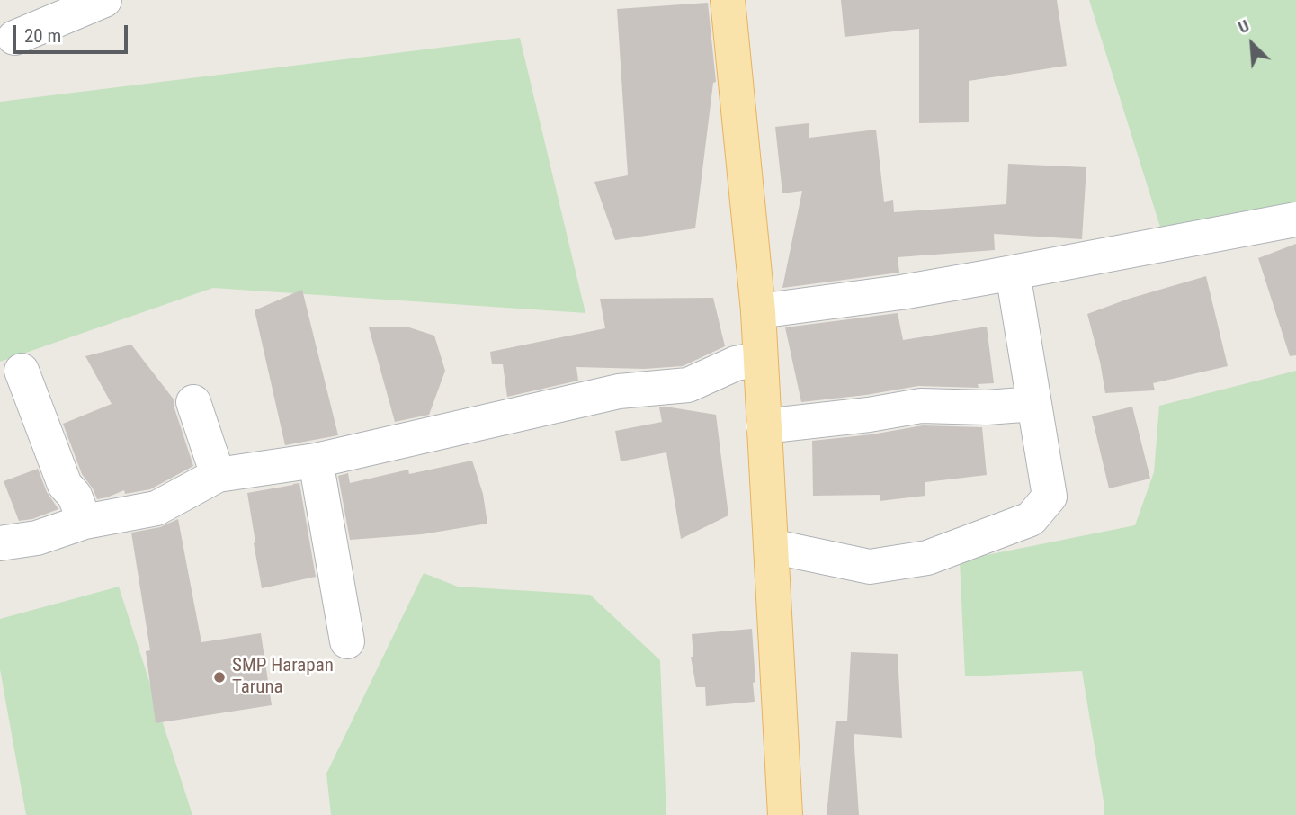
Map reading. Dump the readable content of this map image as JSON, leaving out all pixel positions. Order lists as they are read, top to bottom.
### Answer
{
  "places": ["SMP Harapan Taruna"],
  "scale_bar": "20 m",
  "north": "top left"
}
